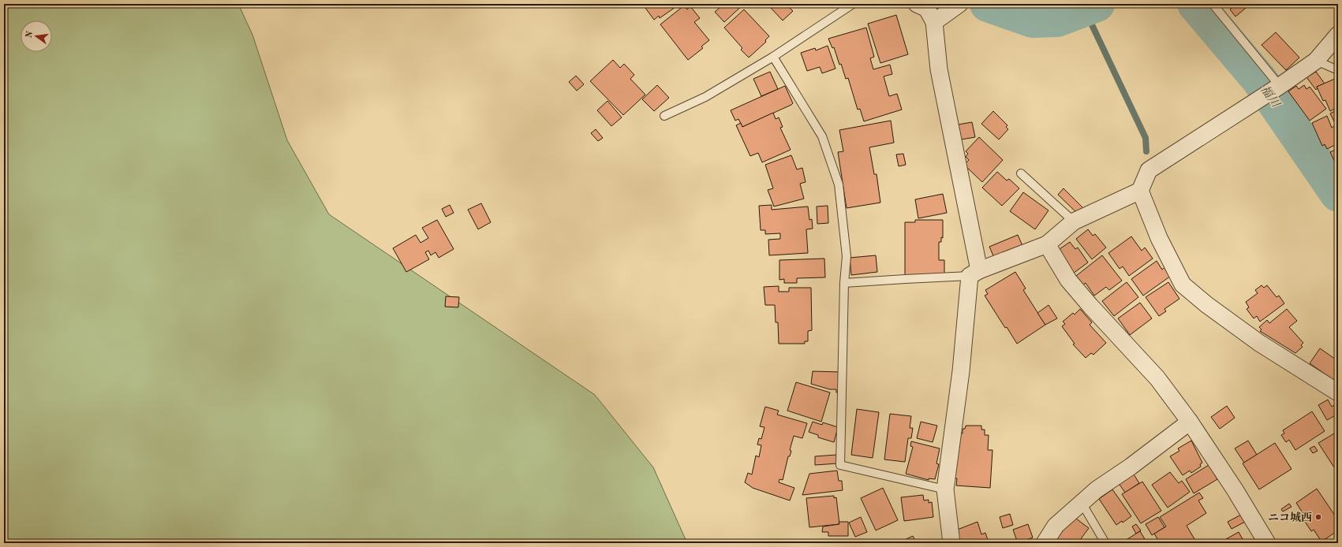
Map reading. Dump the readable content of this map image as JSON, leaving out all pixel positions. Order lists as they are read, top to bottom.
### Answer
{
  "water": ["福川"],
  "places": ["ニコ城西"],
  "north": "left"
}
